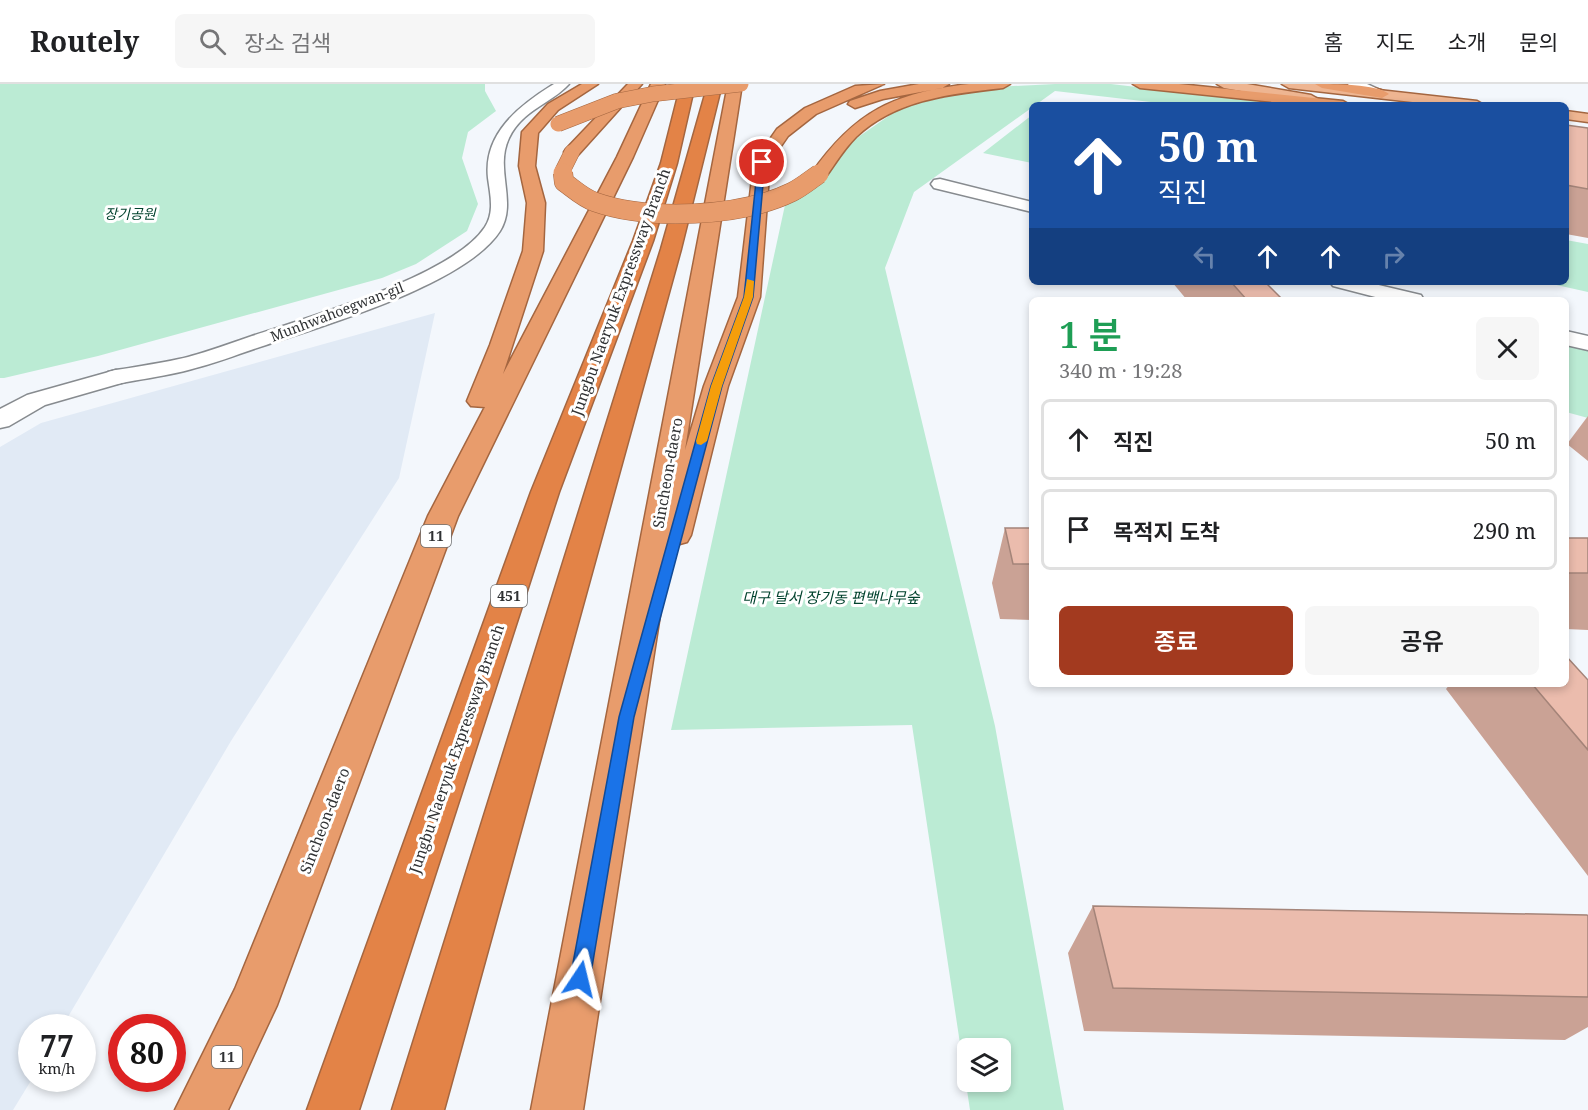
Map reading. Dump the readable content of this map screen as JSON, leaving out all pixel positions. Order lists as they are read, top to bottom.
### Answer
{
  "streets": {
    "highway": [
      "Jungbu Naeryuk Expressway Branch",
      "Sincheon-daero",
      "11",
      "451"
    ],
    "street": ["Munhwahoegwan-gil"]
  },
  "parks": ["장기공원", "대구 달서 장기동 편백나무숲"],
  "page": {
    "header": "Routely",
    "search": "장소 검색",
    "nav": [
      "홈",
      "지도",
      "소개",
      "문의"
    ],
    "turn": ["50 m", "직진"],
    "heading": ["1 분", "340 m · 19:28"],
    "list": [
      {
        "name": "직진",
        "value": "50 m"
      },
      {
        "name": "목적지 도착",
        "value": "290 m"
      }
    ],
    "buttons": ["종료", "공유"],
    "speed": "77 km/h",
    "limit": "80"
  }
}
